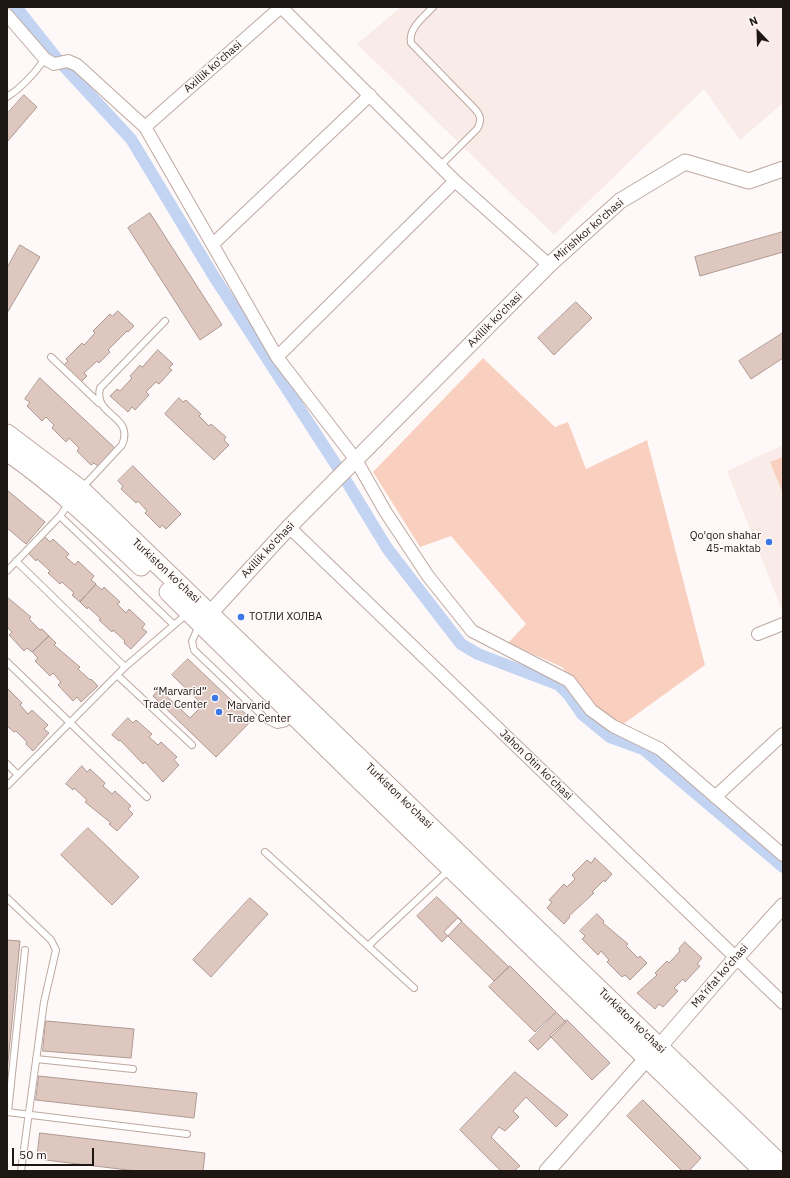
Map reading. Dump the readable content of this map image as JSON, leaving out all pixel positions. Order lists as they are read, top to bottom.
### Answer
{
  "streets": {
    "main road": ["Turkiston ko'chasi"],
    "street": [
      "Axillik ko'chasi",
      "Mirishkor ko'chasi",
      "Jahon Otin ko'chasi",
      "Ma’rifat ko'chasi"
    ]
  },
  "crossings": [
    ["Axillik ko'chasi", "Mirishkor ko'chasi"],
    ["Axillik ko'chasi", "Turkiston ko'chasi"],
    ["Axillik ko'chasi", "Jahon Otin ko'chasi"],
    ["Turkiston ko'chasi", "Ma’rifat ko'chasi"],
    ["Jahon Otin ko'chasi", "Ma’rifat ko'chasi"]
  ],
  "places": [
    "Qo'qon shahar 45-maktab",
    "ТОТЛИ ХОЛВА",
    "“Marvarid” Trade Center",
    "Marvarid Trade Center"
  ],
  "scale_bar": "50 m",
  "north": "top left"
}
